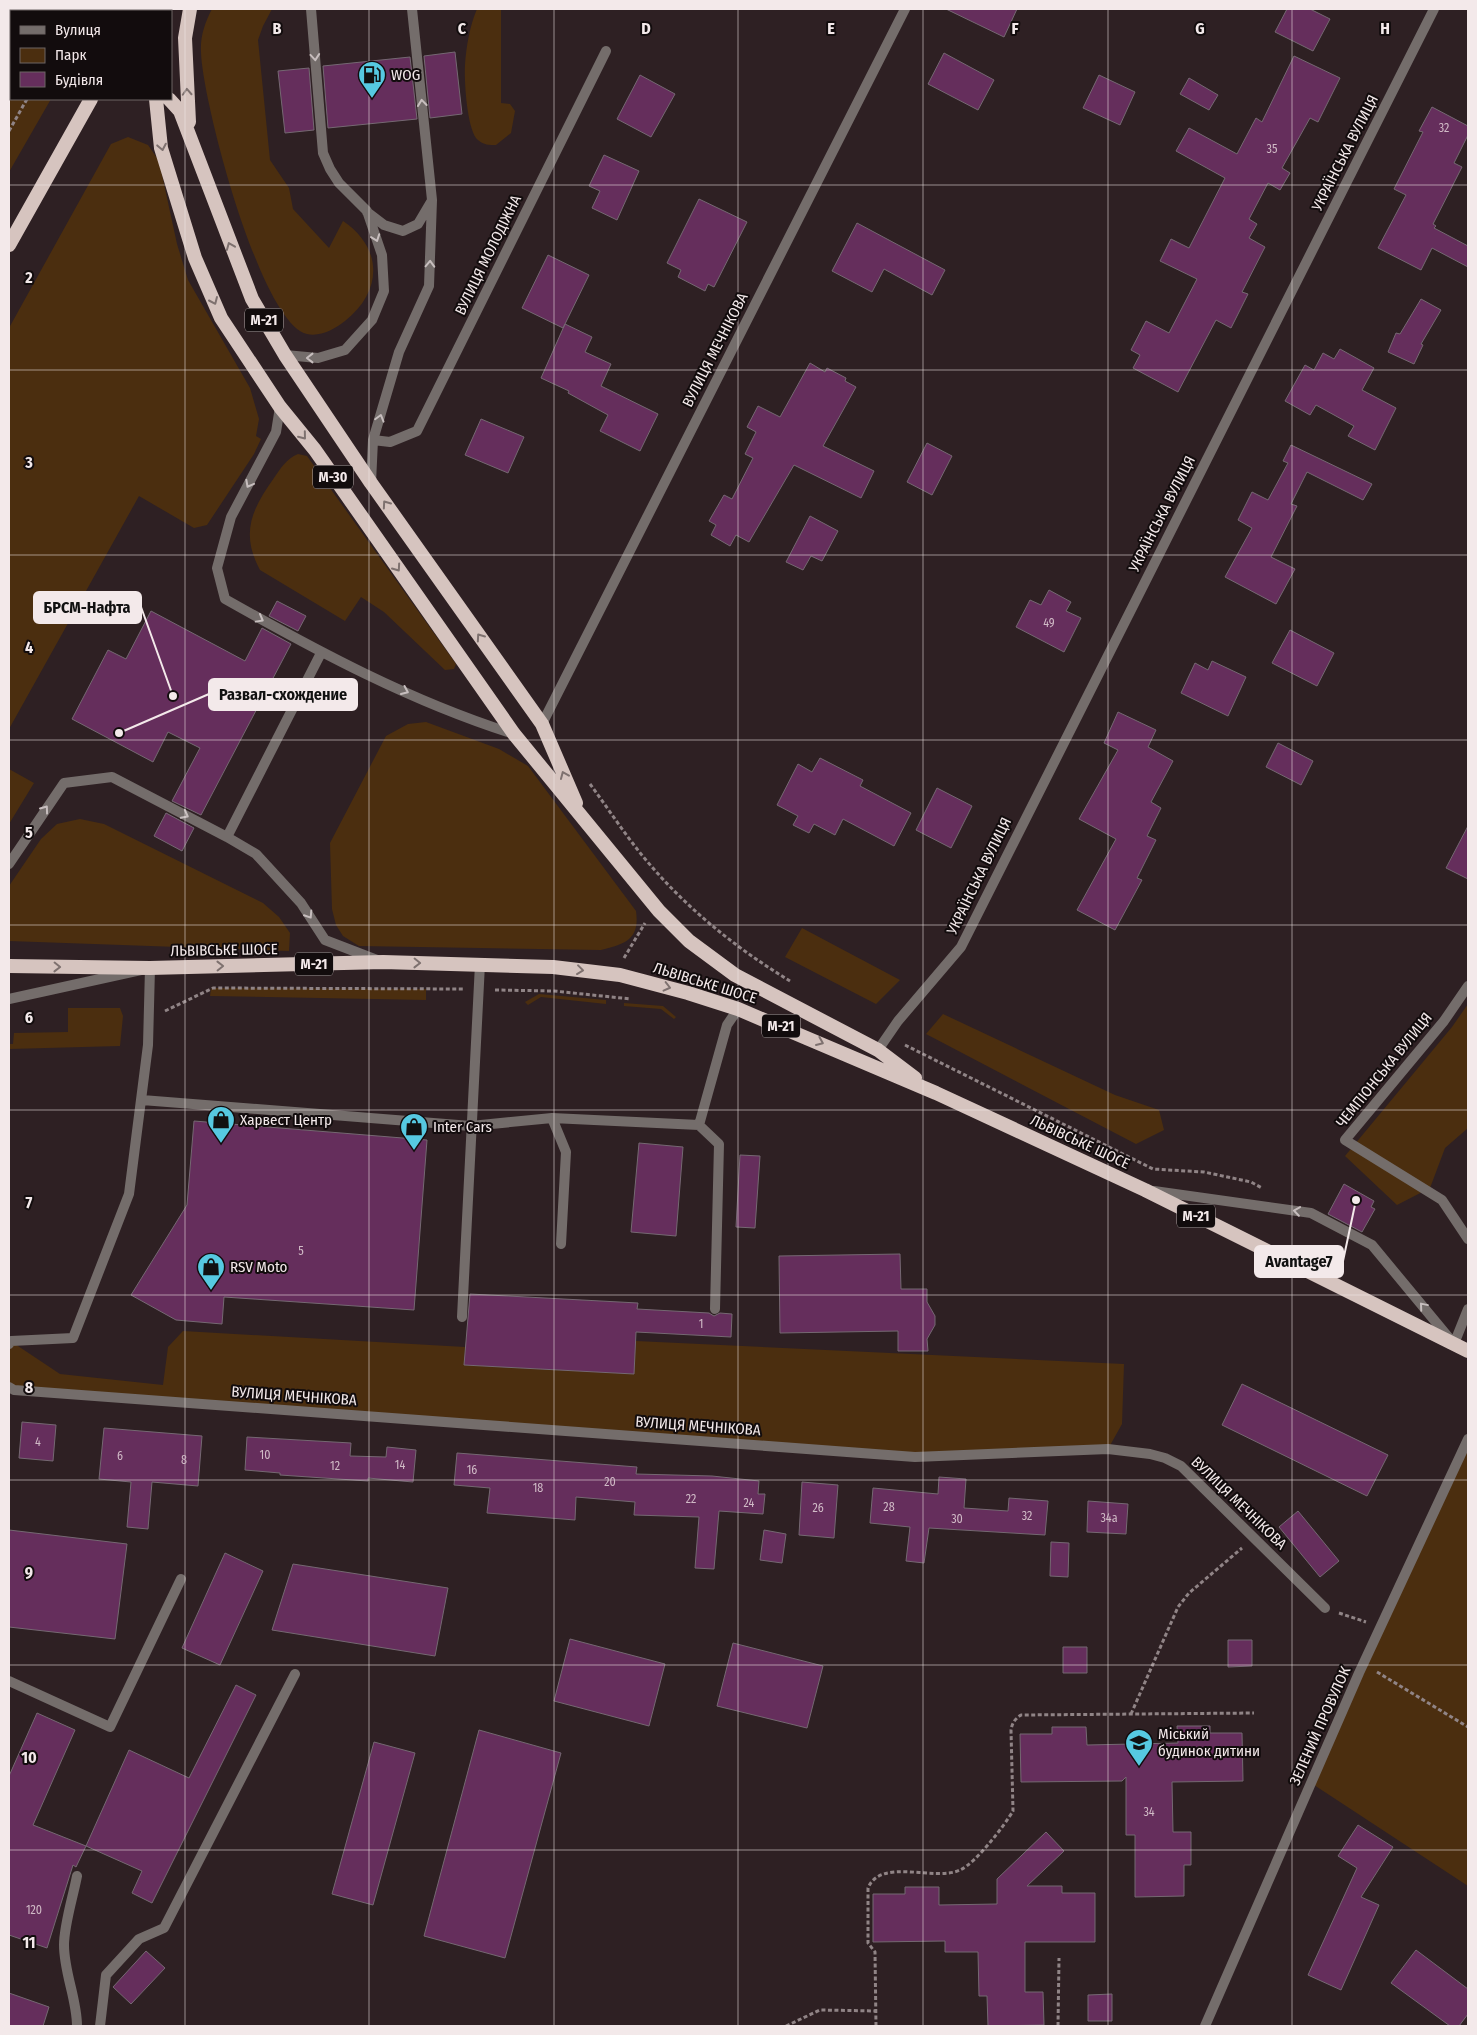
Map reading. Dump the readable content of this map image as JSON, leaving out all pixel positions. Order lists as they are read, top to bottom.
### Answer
{
  "streets": {
    "highway": ["М-21", "М-30", "ЛЬВІВСЬКЕ ШОСЕ"],
    "street": [
      "УКРАЇНСЬКА ВУЛИЦЯ",
      "ВУЛИЦЯ МОЛОДІЖНА",
      "ВУЛИЦЯ МЕЧНІКОВА",
      "ЧЕМПІОНСЬКА ВУЛИЦЯ",
      "ЗЕЛЕНИЙ ПРОВУЛОК"
    ]
  },
  "crossings": [
    ["УКРАЇНСЬКА ВУЛИЦЯ", "М-21"],
    ["М-21", "ВУЛИЦЯ МЕЧНІКОВА"],
    ["М-21", "М-30"],
    ["М-21", "ЛЬВІВСЬКЕ ШОСЕ"]
  ],
  "one_way": ["ЛЬВІВСЬКЕ ШОСЕ"],
  "places": {
    "fuel station": ["WOG"],
    "other": ["БРСМ-Нафта", "Развал-схождение", "Avantage7"],
    "shop": ["Харвест Центр", "Inter Cars", "RSV Moto"],
    "school or university": ["Міський будинок дитини"]
  },
  "house_numbers": [
    "32",
    "35",
    "49",
    "5",
    "1",
    "4",
    "10",
    "6",
    "8",
    "14",
    "12",
    "16",
    "20",
    "18",
    "22",
    "24",
    "28",
    "26",
    "32",
    "34а",
    "30",
    "34",
    "120"
  ],
  "legend": ["Вулиця", "Парк", "Будівля"],
  "grid": {
    "columns": [
      "B",
      "C",
      "D",
      "E",
      "F",
      "G",
      "H"
    ],
    "rows": [
      "2",
      "3",
      "4",
      "5",
      "6",
      "7",
      "8",
      "9",
      "10",
      "11"
    ]
  }
}
